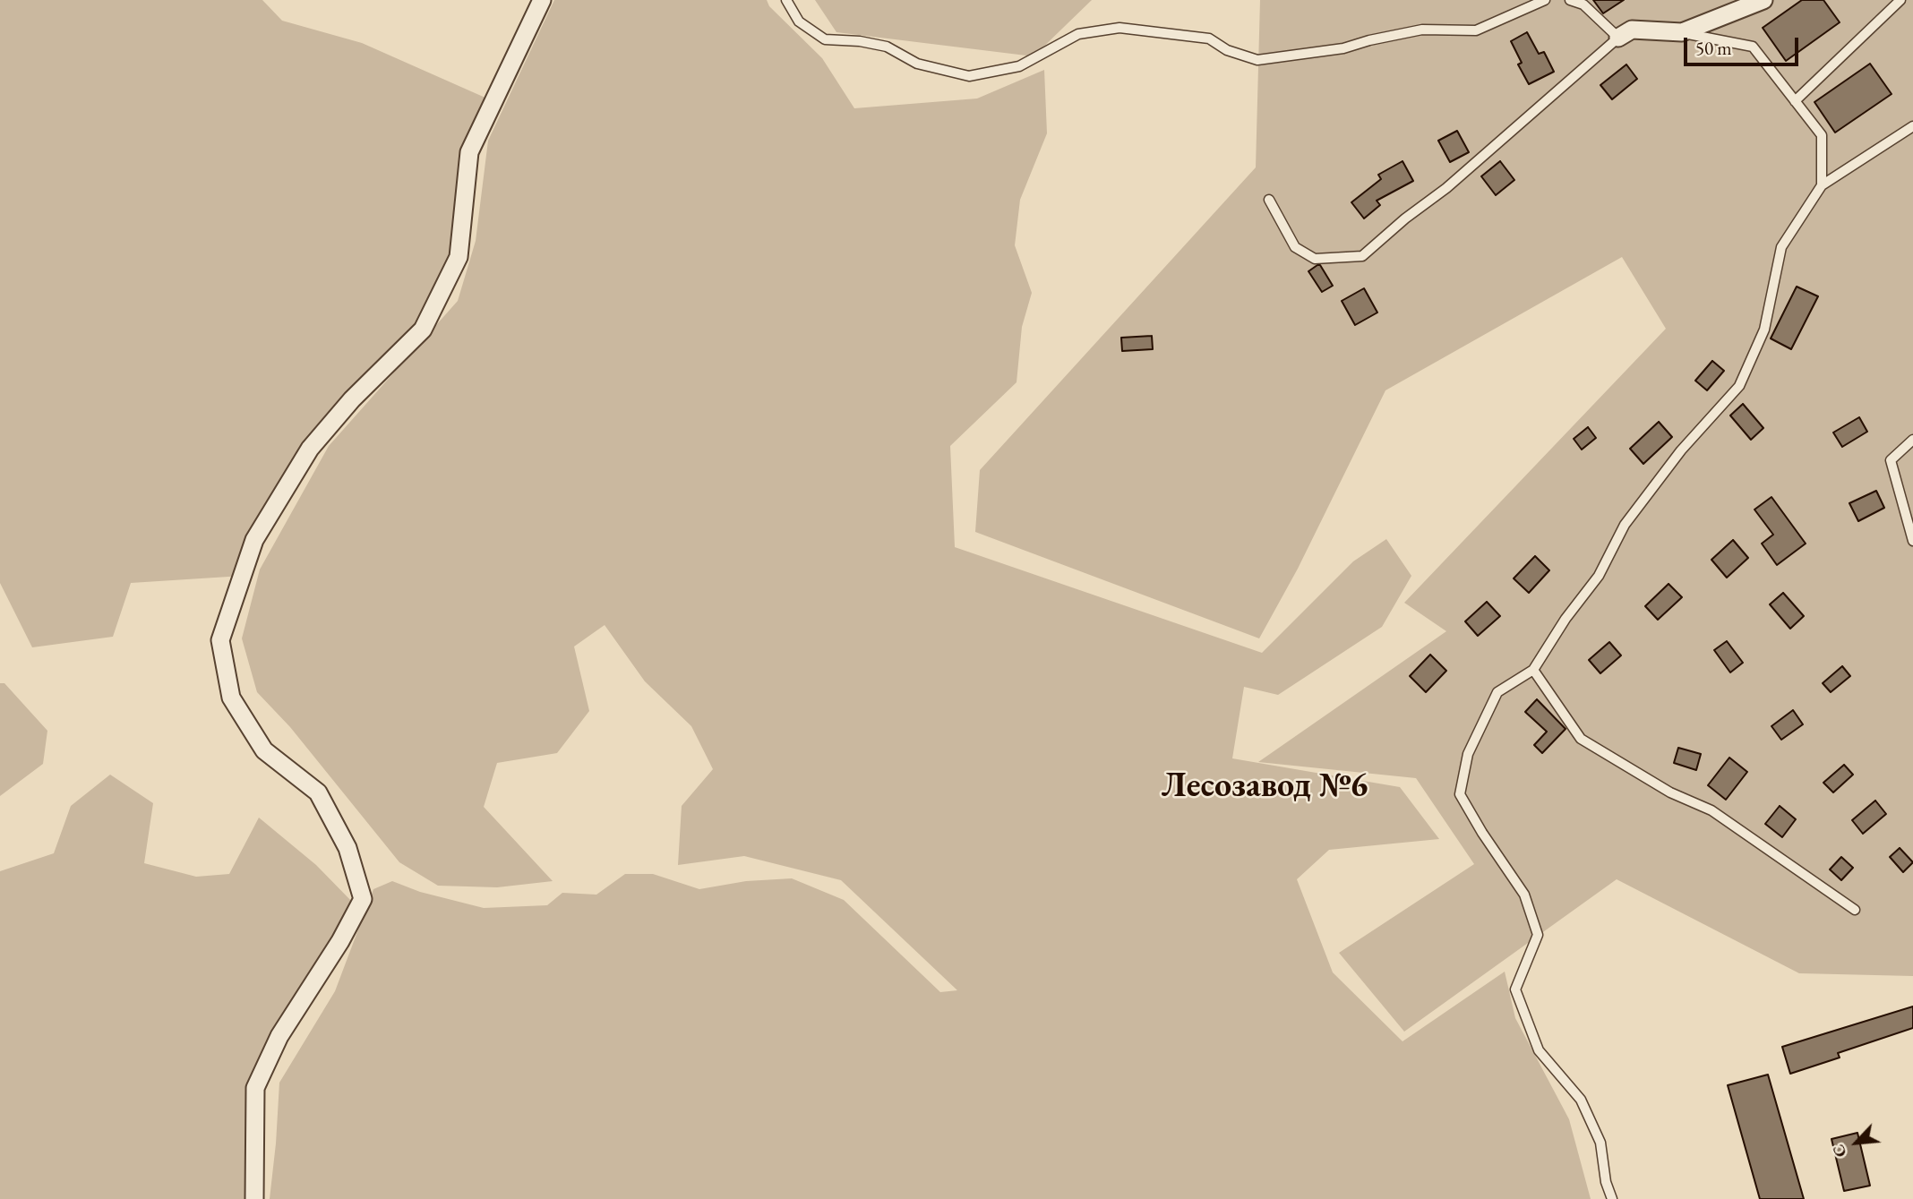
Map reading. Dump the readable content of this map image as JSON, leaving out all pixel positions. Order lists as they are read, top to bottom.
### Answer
{
  "districts": ["Лесозавод №6"],
  "scale_bar": "50 m",
  "north": "bottom left"
}
